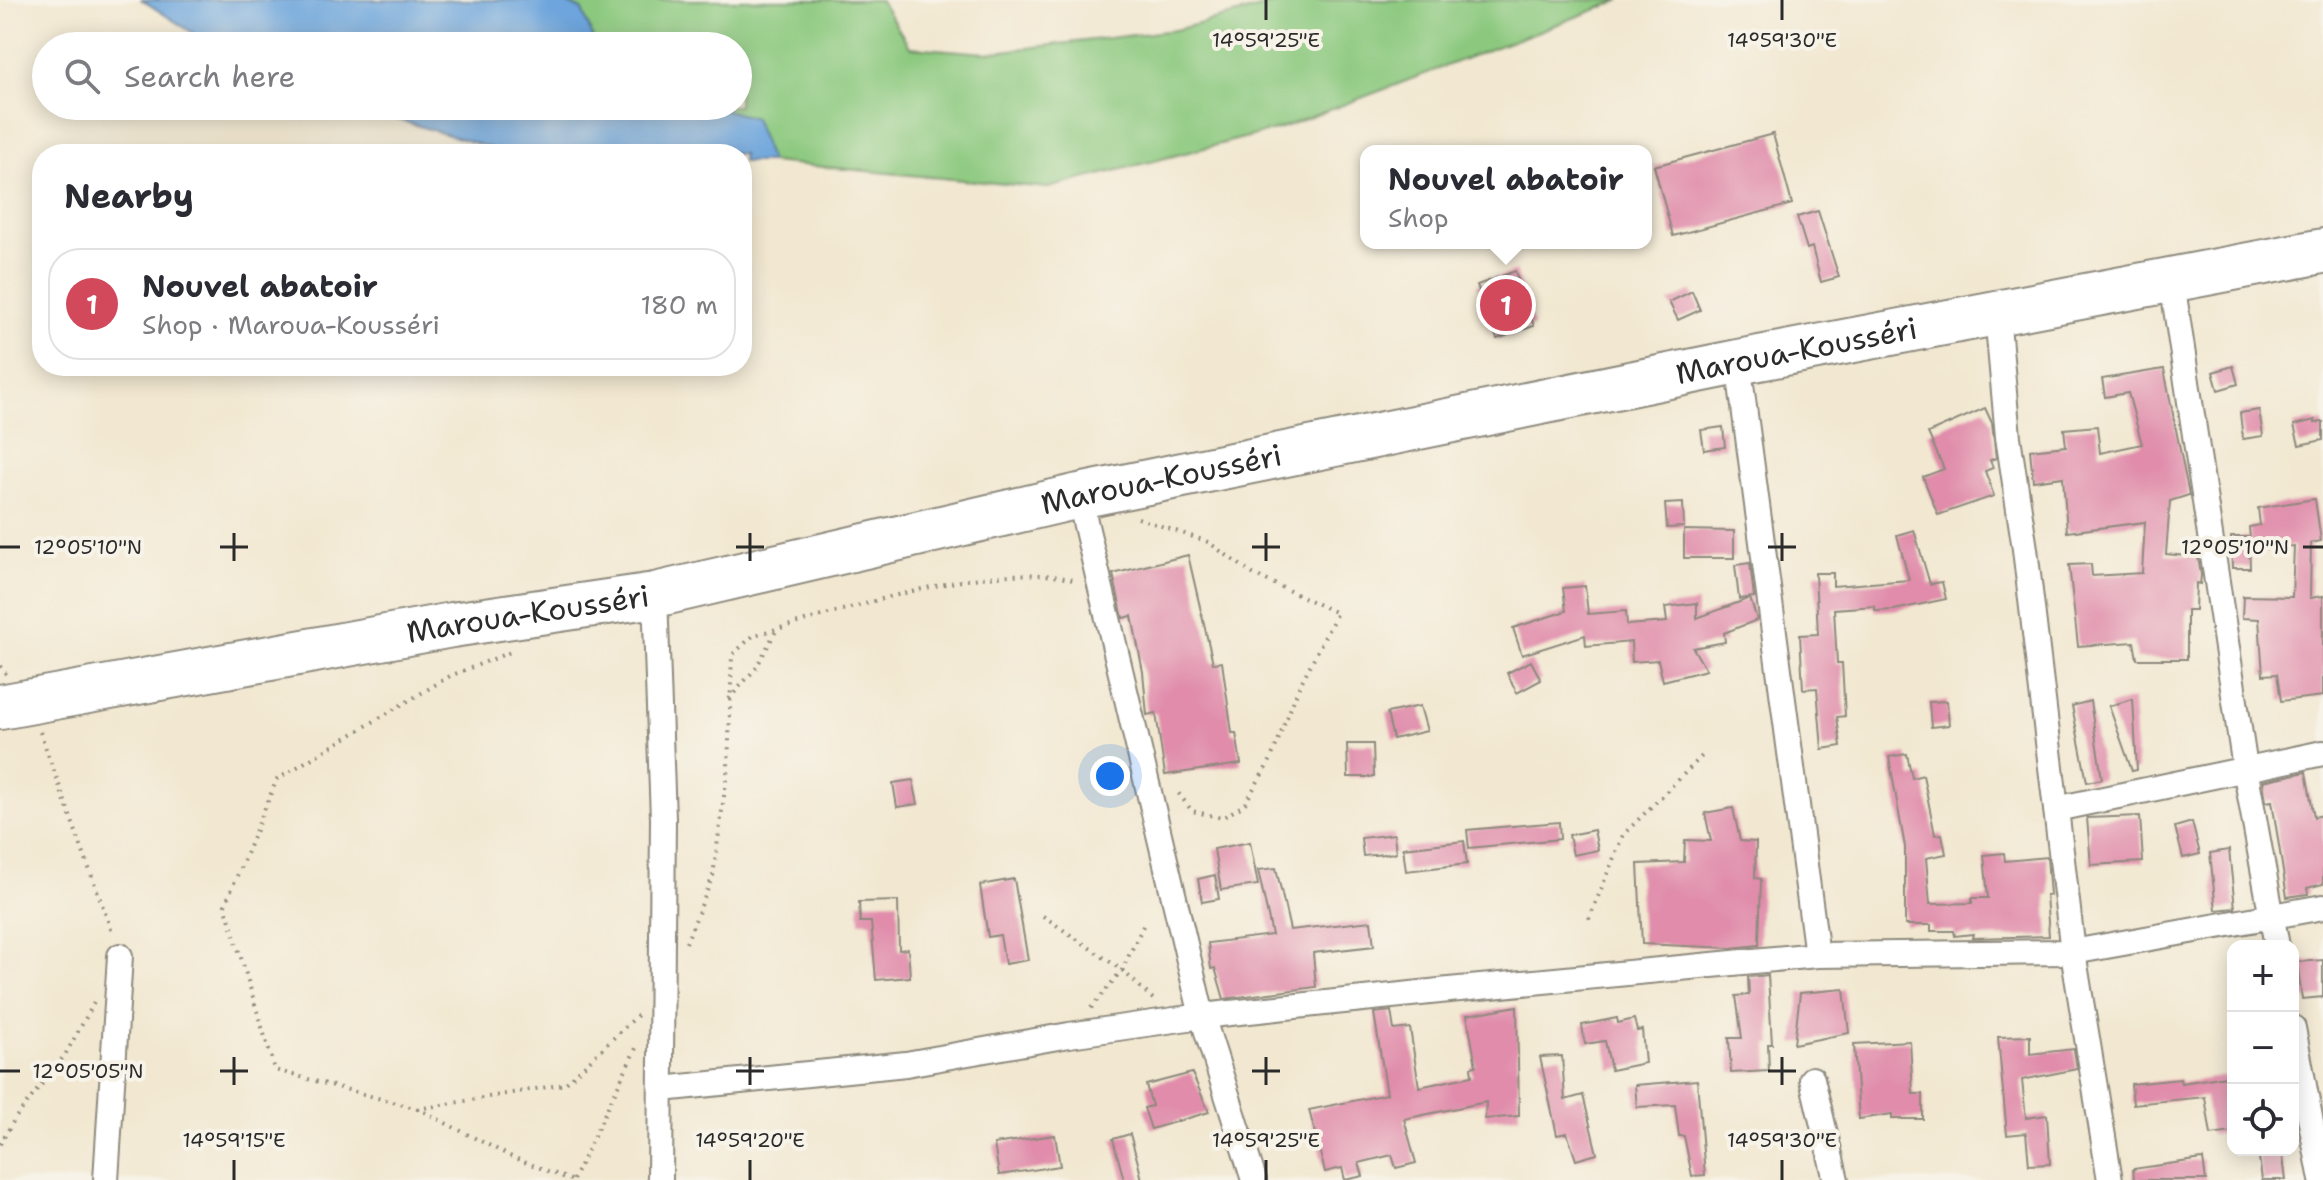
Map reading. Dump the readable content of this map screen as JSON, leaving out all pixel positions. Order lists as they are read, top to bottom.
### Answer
{
  "streets": {
    "highway": ["Maroua-Kousséri"]
  },
  "page": {
    "search": "Search here",
    "heading": "Nearby",
    "popup": ["Nouvel abatoir", "Shop"],
    "list": [
      {
        "mark": "1",
        "name": "Nouvel abatoir",
        "note": "Shop · Maroua-Kousséri",
        "value": "180 m"
      }
    ],
    "pins": "1",
    "map_buttons": ["+", "−"]
  },
  "coordinates": [
    "14°59'25\"E",
    "14°59'30\"E",
    "12°05'10\"N",
    "12°05'05\"N",
    "14°59'15\"E",
    "14°59'20\"E"
  ]
}
